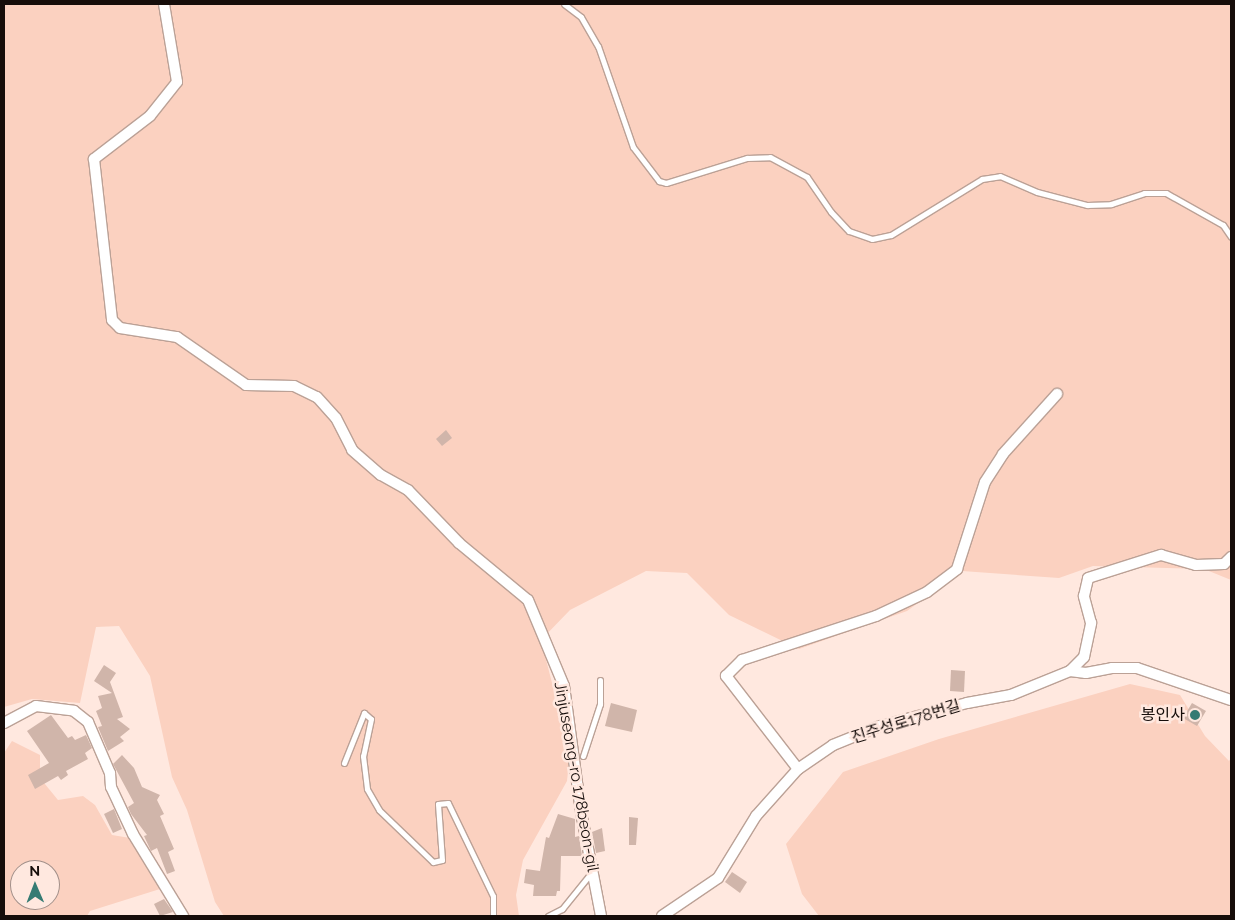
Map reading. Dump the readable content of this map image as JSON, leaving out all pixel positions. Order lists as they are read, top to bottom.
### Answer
{
  "streets": {
    "street": ["진주성로178번길", "Jinjuseong-ro 178beon-gil"]
  },
  "places": ["봉인사"],
  "north": "top"
}
